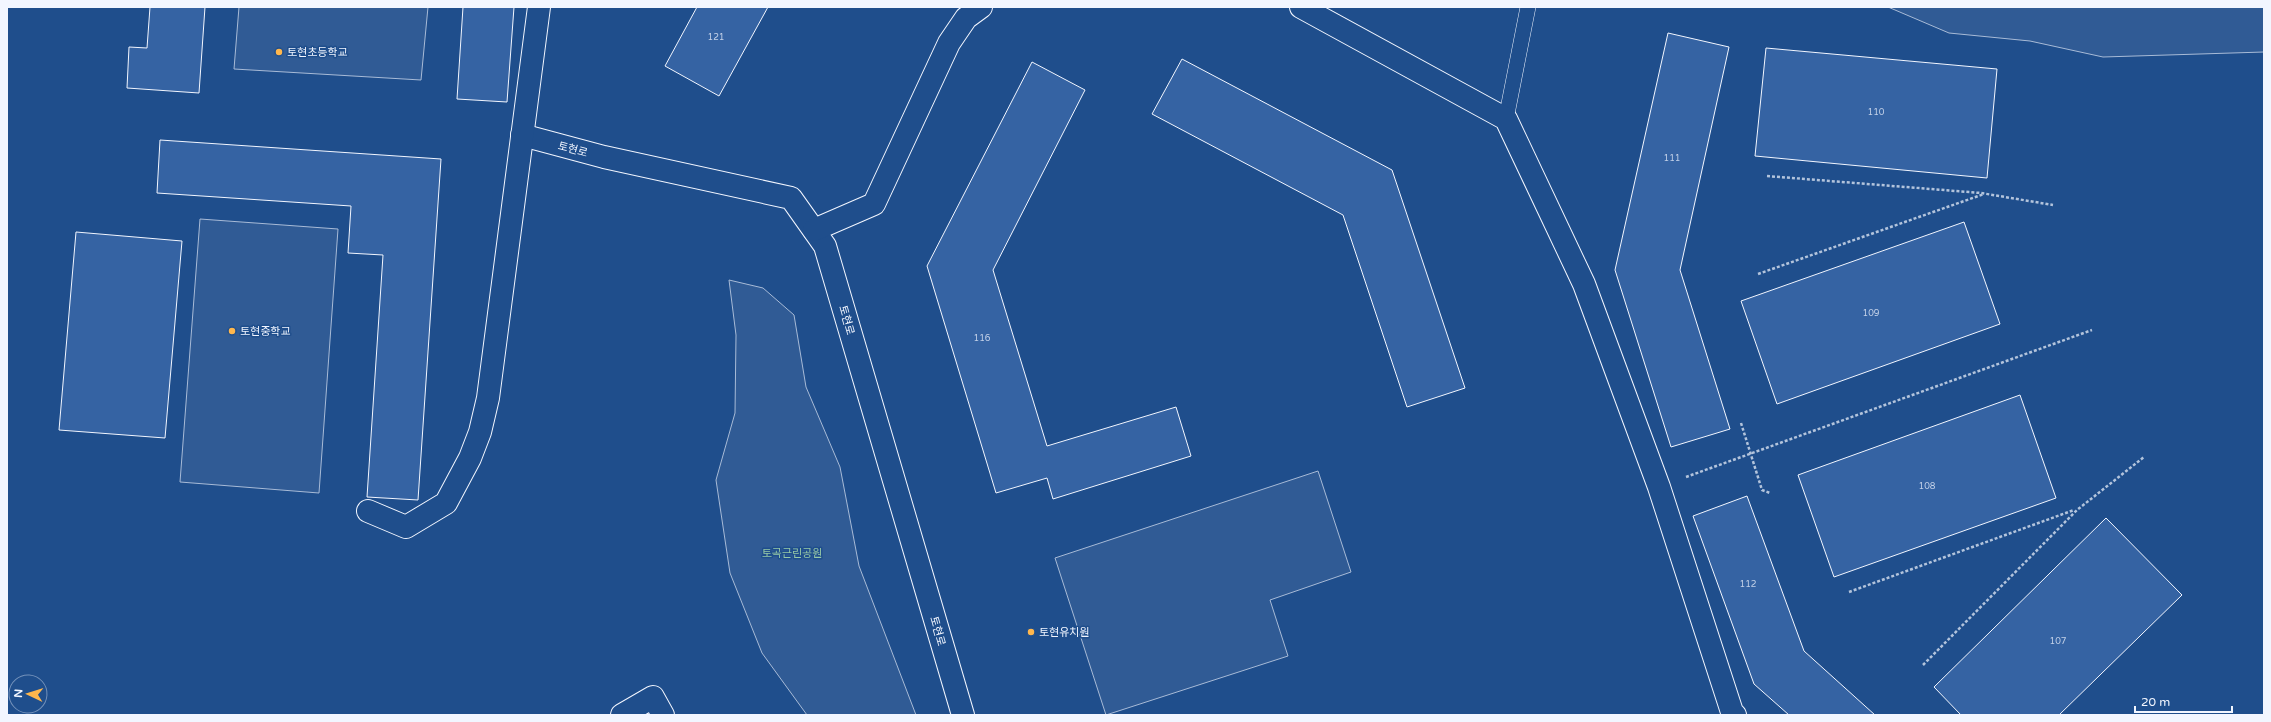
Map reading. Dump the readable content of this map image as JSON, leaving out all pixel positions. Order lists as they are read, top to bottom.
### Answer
{
  "streets": {
    "street": ["토현로"]
  },
  "parks": ["토곡근린공원"],
  "places": ["토현초등학교", "토현중학교", "토현유치원"],
  "house_numbers": [
    "121",
    "110",
    "111",
    "109",
    "116",
    "108",
    "112",
    "107"
  ],
  "scale_bar": "20 m",
  "north": "left"
}
